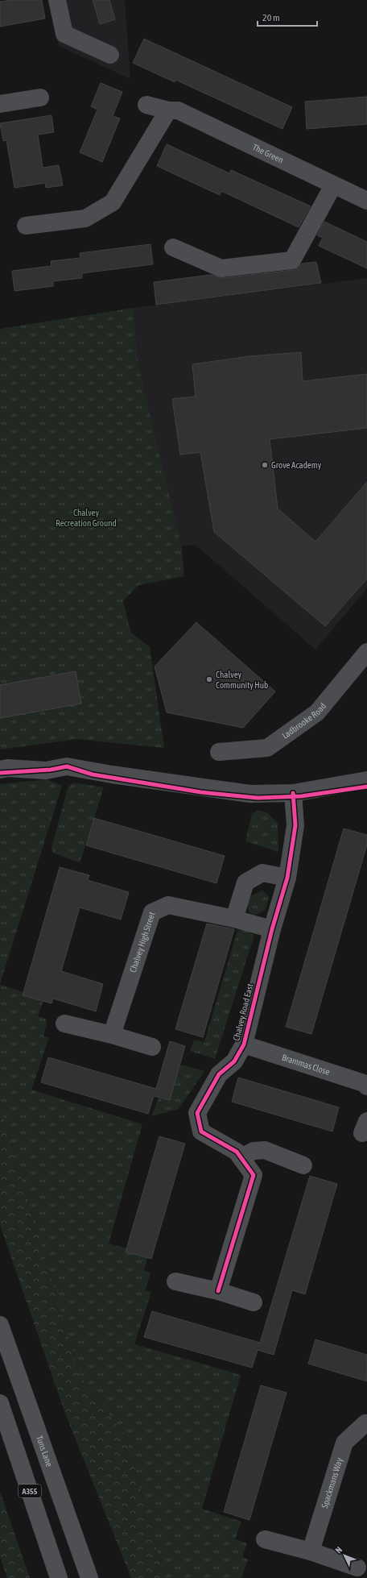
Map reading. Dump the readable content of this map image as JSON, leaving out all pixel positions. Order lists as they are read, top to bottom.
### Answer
{
  "streets": {
    "main road": ["Tuns Lane", "A355"],
    "street": [
      "The Green",
      "Ladbrooke Road",
      "Chalvey High Street",
      "Chalvey Road East",
      "Brammas Close",
      "Spackmans Way"
    ]
  },
  "crossings": [
    ["Chalvey Road East", "Brammas Close"]
  ],
  "parks": ["Chalvey Recreation Ground"],
  "places": ["Grove Academy", "Chalvey Community Hub"],
  "scale_bar": "20 m",
  "north": "top left"
}
